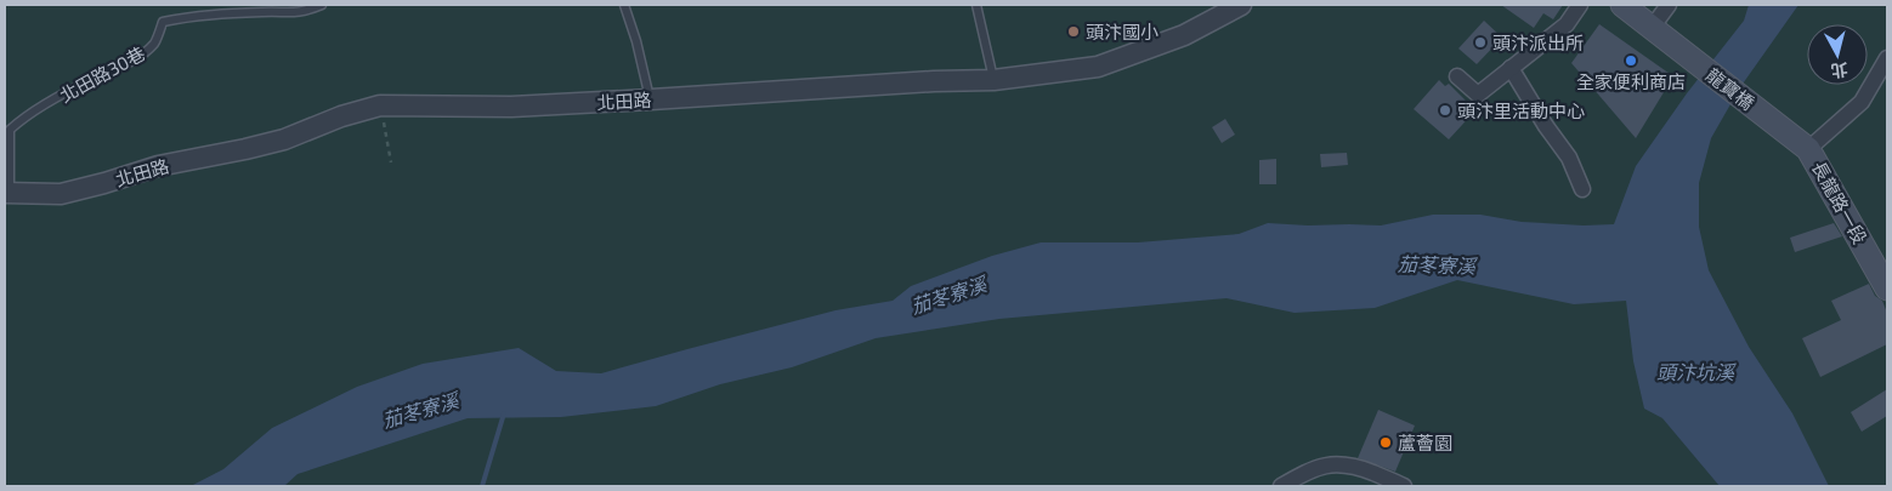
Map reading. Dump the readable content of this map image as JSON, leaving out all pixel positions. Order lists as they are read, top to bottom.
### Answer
{
  "streets": {
    "main road": ["龍寶橋", "長龍路一段"],
    "street": ["北田路"],
    "lane": ["北田路30巷"]
  },
  "crossings": [
    ["北田路30巷", "北田路"],
    ["龍寶橋", "長龍路一段"]
  ],
  "water": ["茄苳寮溪", "頭汴坑溪"],
  "places": [
    "頭汴國小",
    "頭汴派出所",
    "全家便利商店",
    "頭汴里活動中心",
    "蘆薈園"
  ],
  "north": "bottom"
}
